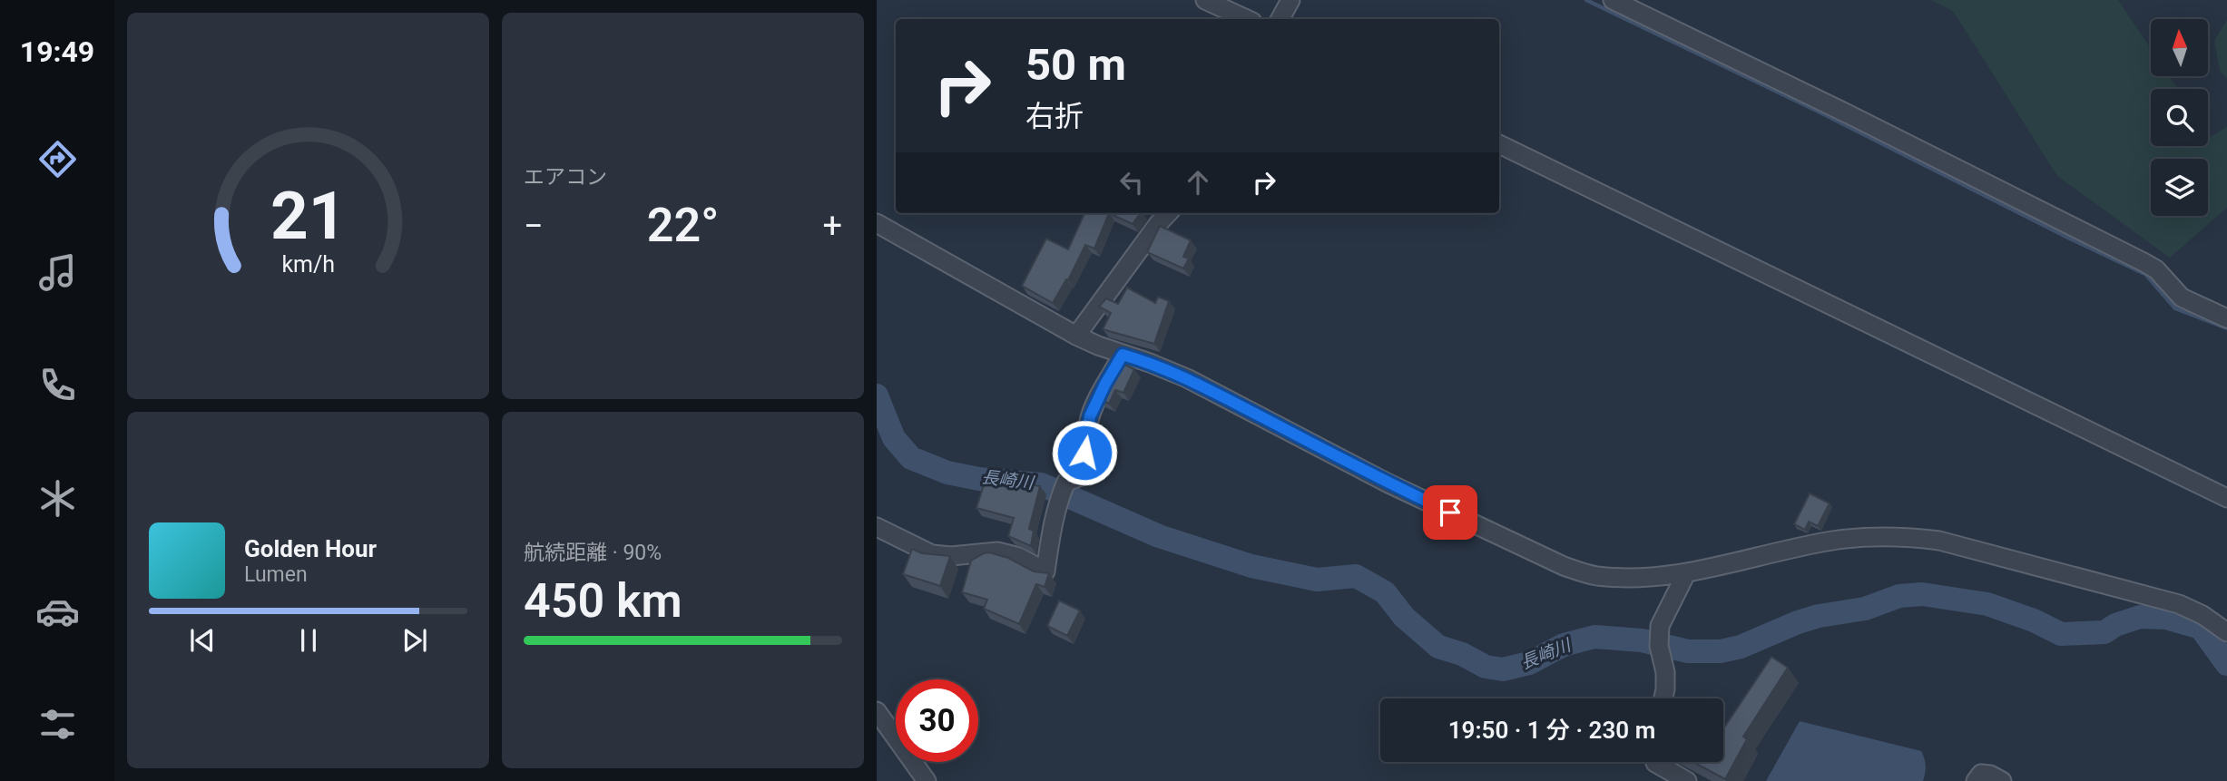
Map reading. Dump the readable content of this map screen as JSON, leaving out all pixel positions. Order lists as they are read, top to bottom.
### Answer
{
  "water": ["長崎川"],
  "north": "top",
  "page": {
    "tabs": "19:49",
    "tile": [
      "エアコン",
      ["航続距離 · 90%", "450 km"]
    ],
    "turn": ["50 m", "右折"],
    "heat": ["−", "22°", "+"],
    "song": ["Golden Hour", "Lumen"],
    "limit": "30",
    "trip": "19:50 · 1 分 · 230 m",
    "gauge": ["21", "km/h"]
  }
}
